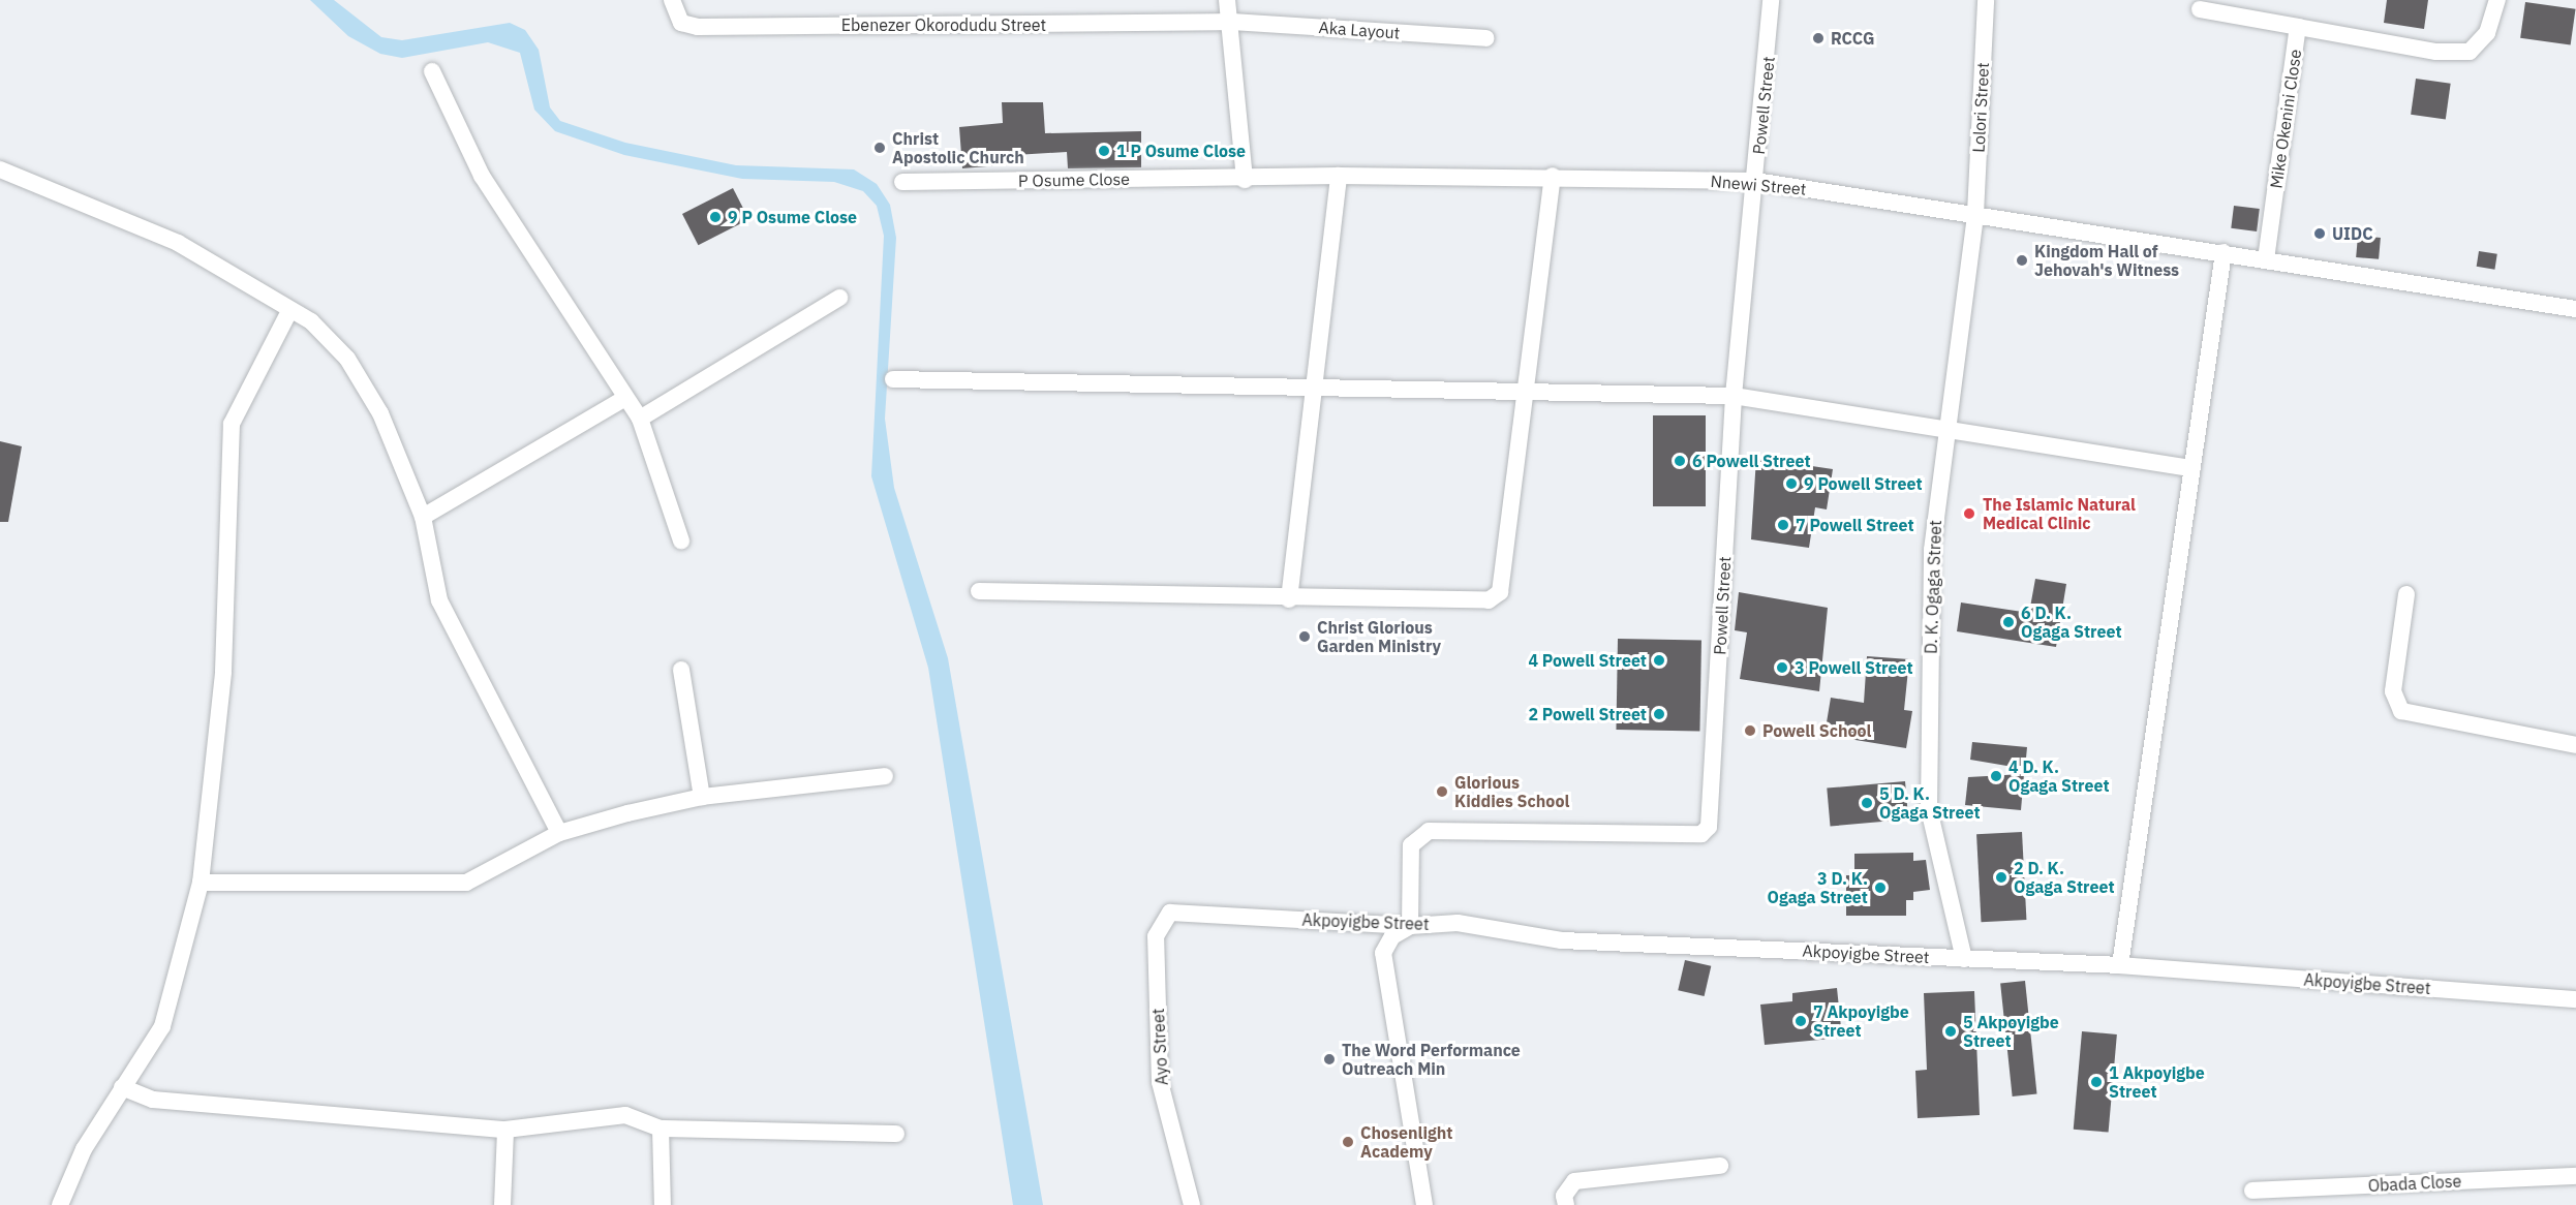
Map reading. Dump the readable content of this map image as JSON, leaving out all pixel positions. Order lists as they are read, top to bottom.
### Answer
{
  "streets": {
    "street": [
      "Ebenezer Okorodudu Street",
      "Aka Layout",
      "Powell Street",
      "Lolori Street",
      "Mike Okenini Close",
      "P Osume Close",
      "Nnewi Street",
      "D. K. Ogaga Street",
      "Akpoyigbe Street",
      "Ayo Street",
      "Obada Close"
    ]
  },
  "crossings": [
    ["Ebenezer Okorodudu Street", "Aka Layout"],
    ["Powell Street", "Nnewi Street"],
    ["Powell Street", "Akpoyigbe Street"],
    ["Lolori Street", "Nnewi Street"],
    ["Lolori Street", "D. K. Ogaga Street"],
    ["Mike Okenini Close", "Nnewi Street"],
    ["P Osume Close", "Nnewi Street"],
    ["Nnewi Street", "D. K. Ogaga Street"],
    ["D. K. Ogaga Street", "Akpoyigbe Street"],
    ["Akpoyigbe Street", "Ayo Street"]
  ],
  "places": [
    "RCCG",
    "Christ Apostolic Church",
    "1 P Osume Close",
    "9 P Osume Close",
    "UIDC",
    "Kingdom Hall of Jehovah's Witness",
    "6 Powell Street",
    "9 Powell Street",
    "The Islamic Natural Medical Clinic",
    "7 Powell Street",
    "6 D. K. Ogaga Street",
    "Christ Glorious Garden Ministry",
    "4 Powell Street",
    "3 Powell Street",
    "2 Powell Street",
    "Powell School",
    "4 D. K. Ogaga Street",
    "Glorious Kiddies School",
    "5 D. K. Ogaga Street",
    "2 D. K. Ogaga Street",
    "3 D. K. Ogaga Street",
    "7 Akpoyigbe Street",
    "5 Akpoyigbe Street",
    "The Word Performance Outreach Min",
    "1 Akpoyigbe Street",
    "Chosenlight Academy"
  ]
}
